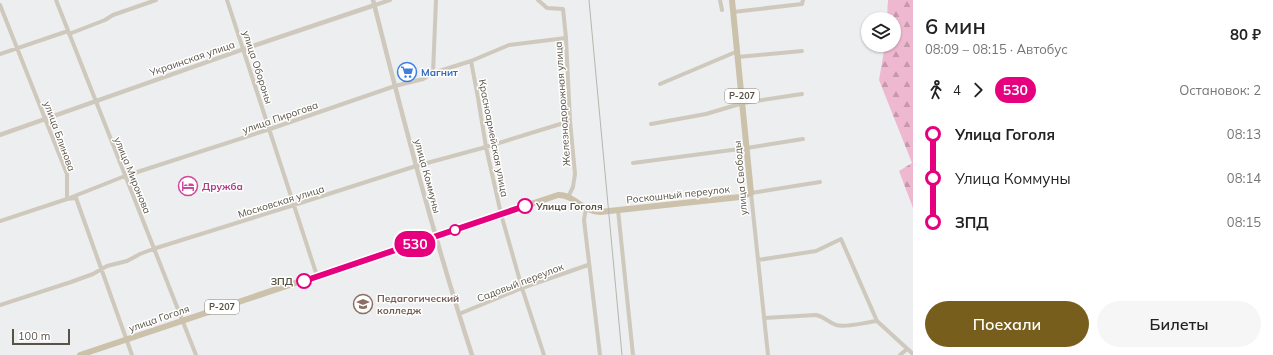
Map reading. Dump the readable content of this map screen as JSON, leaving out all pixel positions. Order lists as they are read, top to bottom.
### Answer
{
  "streets": {
    "main road": [
      "Р-207",
      "улица Свободы",
      "Роскошный переулок",
      "улица Гоголя"
    ],
    "street": [
      "Украинская улица",
      "улица Обороны",
      "Железнодорожная улица",
      "улица Пирогова",
      "улица Блинова",
      "Красноармейская улица",
      "улица Миронова",
      "улица Коммуны",
      "Московская улица",
      "Садовый переулок"
    ]
  },
  "crossings": [
    ["Украинская улица", "улица Обороны"],
    ["Украинская улица", "улица Блинова"],
    ["Украинская улица", "улица Миронова"],
    ["Украинская улица", "улица Коммуны"],
    ["улица Обороны", "улица Пирогова"],
    ["улица Обороны", "Московская улица"],
    ["улица Обороны", "улица Гоголя"],
    ["Железнодорожная улица", "улица Пирогова"],
    ["Железнодорожная улица", "Московская улица"],
    ["Железнодорожная улица", "улица Гоголя"],
    ["улица Пирогова", "улица Блинова"],
    ["улица Пирогова", "Красноармейская улица"],
    ["улица Пирогова", "улица Миронова"],
    ["улица Пирогова", "улица Коммуны"],
    ["Красноармейская улица", "Московская улица"],
    ["Красноармейская улица", "Садовый переулок"],
    ["Красноармейская улица", "улица Гоголя"],
    ["улица Миронова", "Московская улица"],
    ["улица Миронова", "улица Гоголя"],
    ["улица Коммуны", "Московская улица"],
    ["улица Коммуны", "Садовый переулок"],
    ["улица Коммуны", "улица Гоголя"],
    ["улица Свободы", "Роскошный переулок"]
  ],
  "places": {
    "supermarket": ["Магнит"],
    "hotel": ["Дружба"],
    "other": ["Улица Гоголя", "ЗПД"],
    "school or university": ["Педагогический колледж"]
  },
  "lines": ["bus line 530"],
  "scale_bar": "100 m",
  "page": {
    "on_map": "530",
    "heading": ["6 мин", "08:09 – 08:15 · Автобус", "80 ₽"],
    "legs": ["4", "530", "Остановок: 2"],
    "list": [
      {
        "name": "Улица Гоголя",
        "value": "08:13"
      },
      {
        "name": "Улица Коммуны",
        "value": "08:14"
      },
      {
        "name": "ЗПД",
        "value": "08:15"
      }
    ],
    "buttons": ["Поехали", "Билеты"],
    "scale": "100 m"
  }
}
